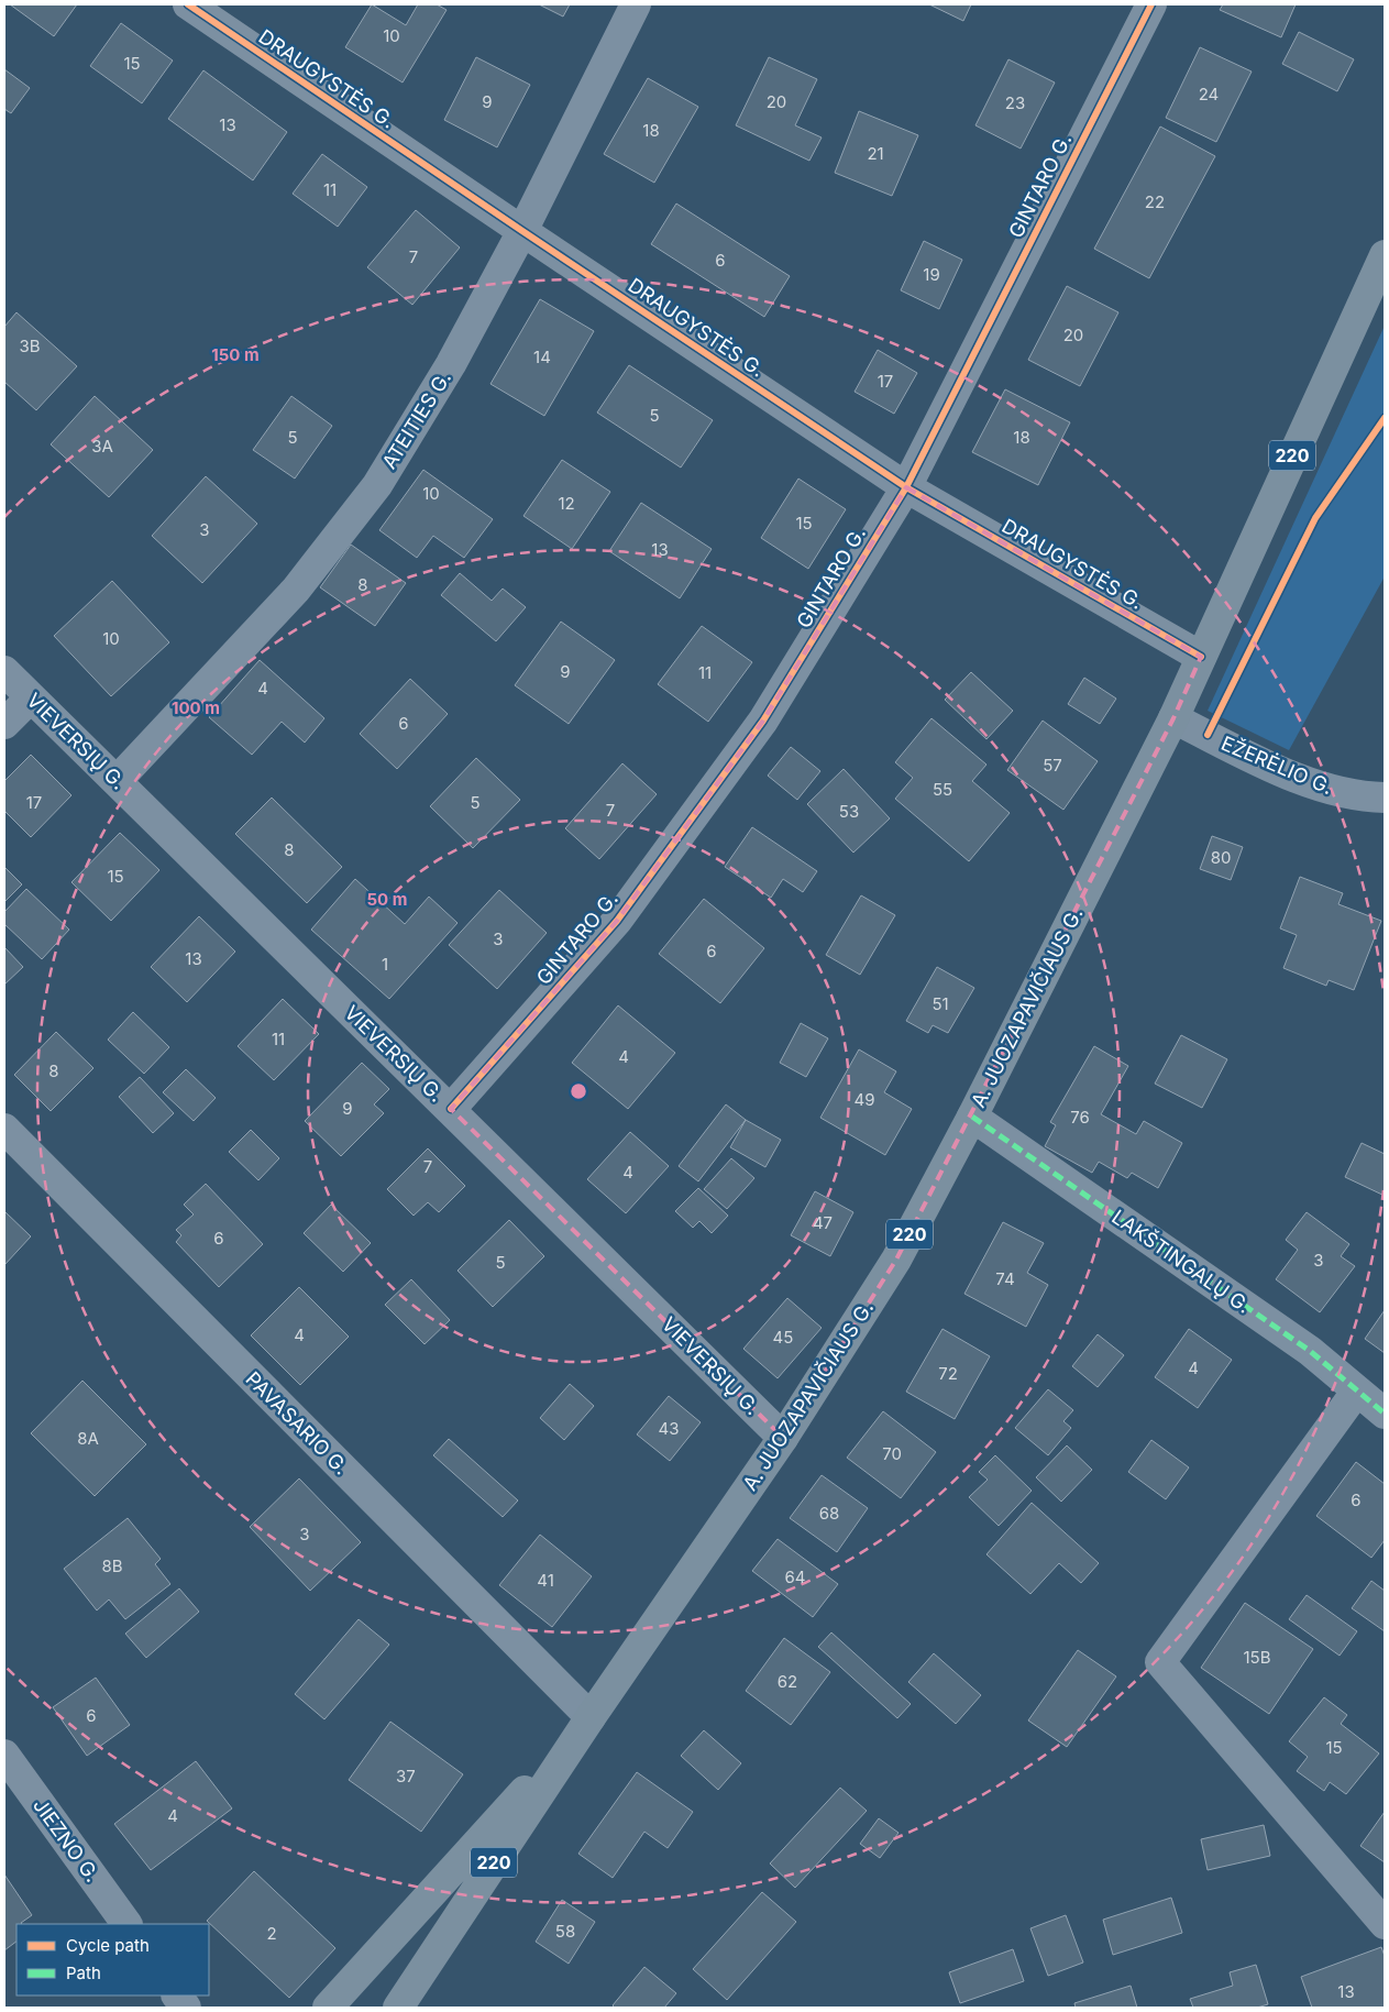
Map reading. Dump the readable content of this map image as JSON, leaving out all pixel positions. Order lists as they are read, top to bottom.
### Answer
{
  "streets": {
    "main road": ["220", "A. JUOZAPAVIČIAUS G."],
    "street": [
      "DRAUGYSTĖS G.",
      "GINTARO G.",
      "ATEITIES G.",
      "VIEVERSIŲ G.",
      "EŽERĖLIO G.",
      "LAKŠTINGALŲ G.",
      "PAVASARIO G.",
      "JIEZNO G."
    ]
  },
  "crossings": [
    ["DRAUGYSTĖS G.", "GINTARO G."],
    ["DRAUGYSTĖS G.", "ATEITIES G."],
    ["DRAUGYSTĖS G.", "A. JUOZAPAVIČIAUS G."],
    ["GINTARO G.", "VIEVERSIŲ G."],
    ["ATEITIES G.", "VIEVERSIŲ G."],
    ["VIEVERSIŲ G.", "A. JUOZAPAVIČIAUS G."],
    ["EŽERĖLIO G.", "A. JUOZAPAVIČIAUS G."],
    ["A. JUOZAPAVIČIAUS G.", "LAKŠTINGALŲ G."],
    ["A. JUOZAPAVIČIAUS G.", "PAVASARIO G."]
  ],
  "house_numbers": [
    "10",
    "15",
    "24",
    "9",
    "20",
    "23",
    "13",
    "18",
    "21",
    "11",
    "22",
    "7",
    "6",
    "19",
    "20",
    "3B",
    "14",
    "17",
    "5",
    "5",
    "18",
    "3A",
    "10",
    "12",
    "15",
    "3",
    "13",
    "8",
    "10",
    "9",
    "11",
    "4",
    "6",
    "57",
    "55",
    "17",
    "5",
    "7",
    "53",
    "8",
    "80",
    "15",
    "3",
    "6",
    "13",
    "1",
    "51",
    "11",
    "4",
    "8",
    "49",
    "9",
    "76",
    "7",
    "4",
    "47",
    "6",
    "3",
    "5",
    "74",
    "4",
    "45",
    "4",
    "72",
    "43",
    "8A",
    "70",
    "6",
    "68",
    "3",
    "8B",
    "64",
    "41",
    "15B",
    "62",
    "6",
    "15",
    "37",
    "4",
    "58",
    "2",
    "13"
  ],
  "legend": ["Cycle path", "Path"],
  "rings": ["150 m", "100 m", "50 m"]
}
